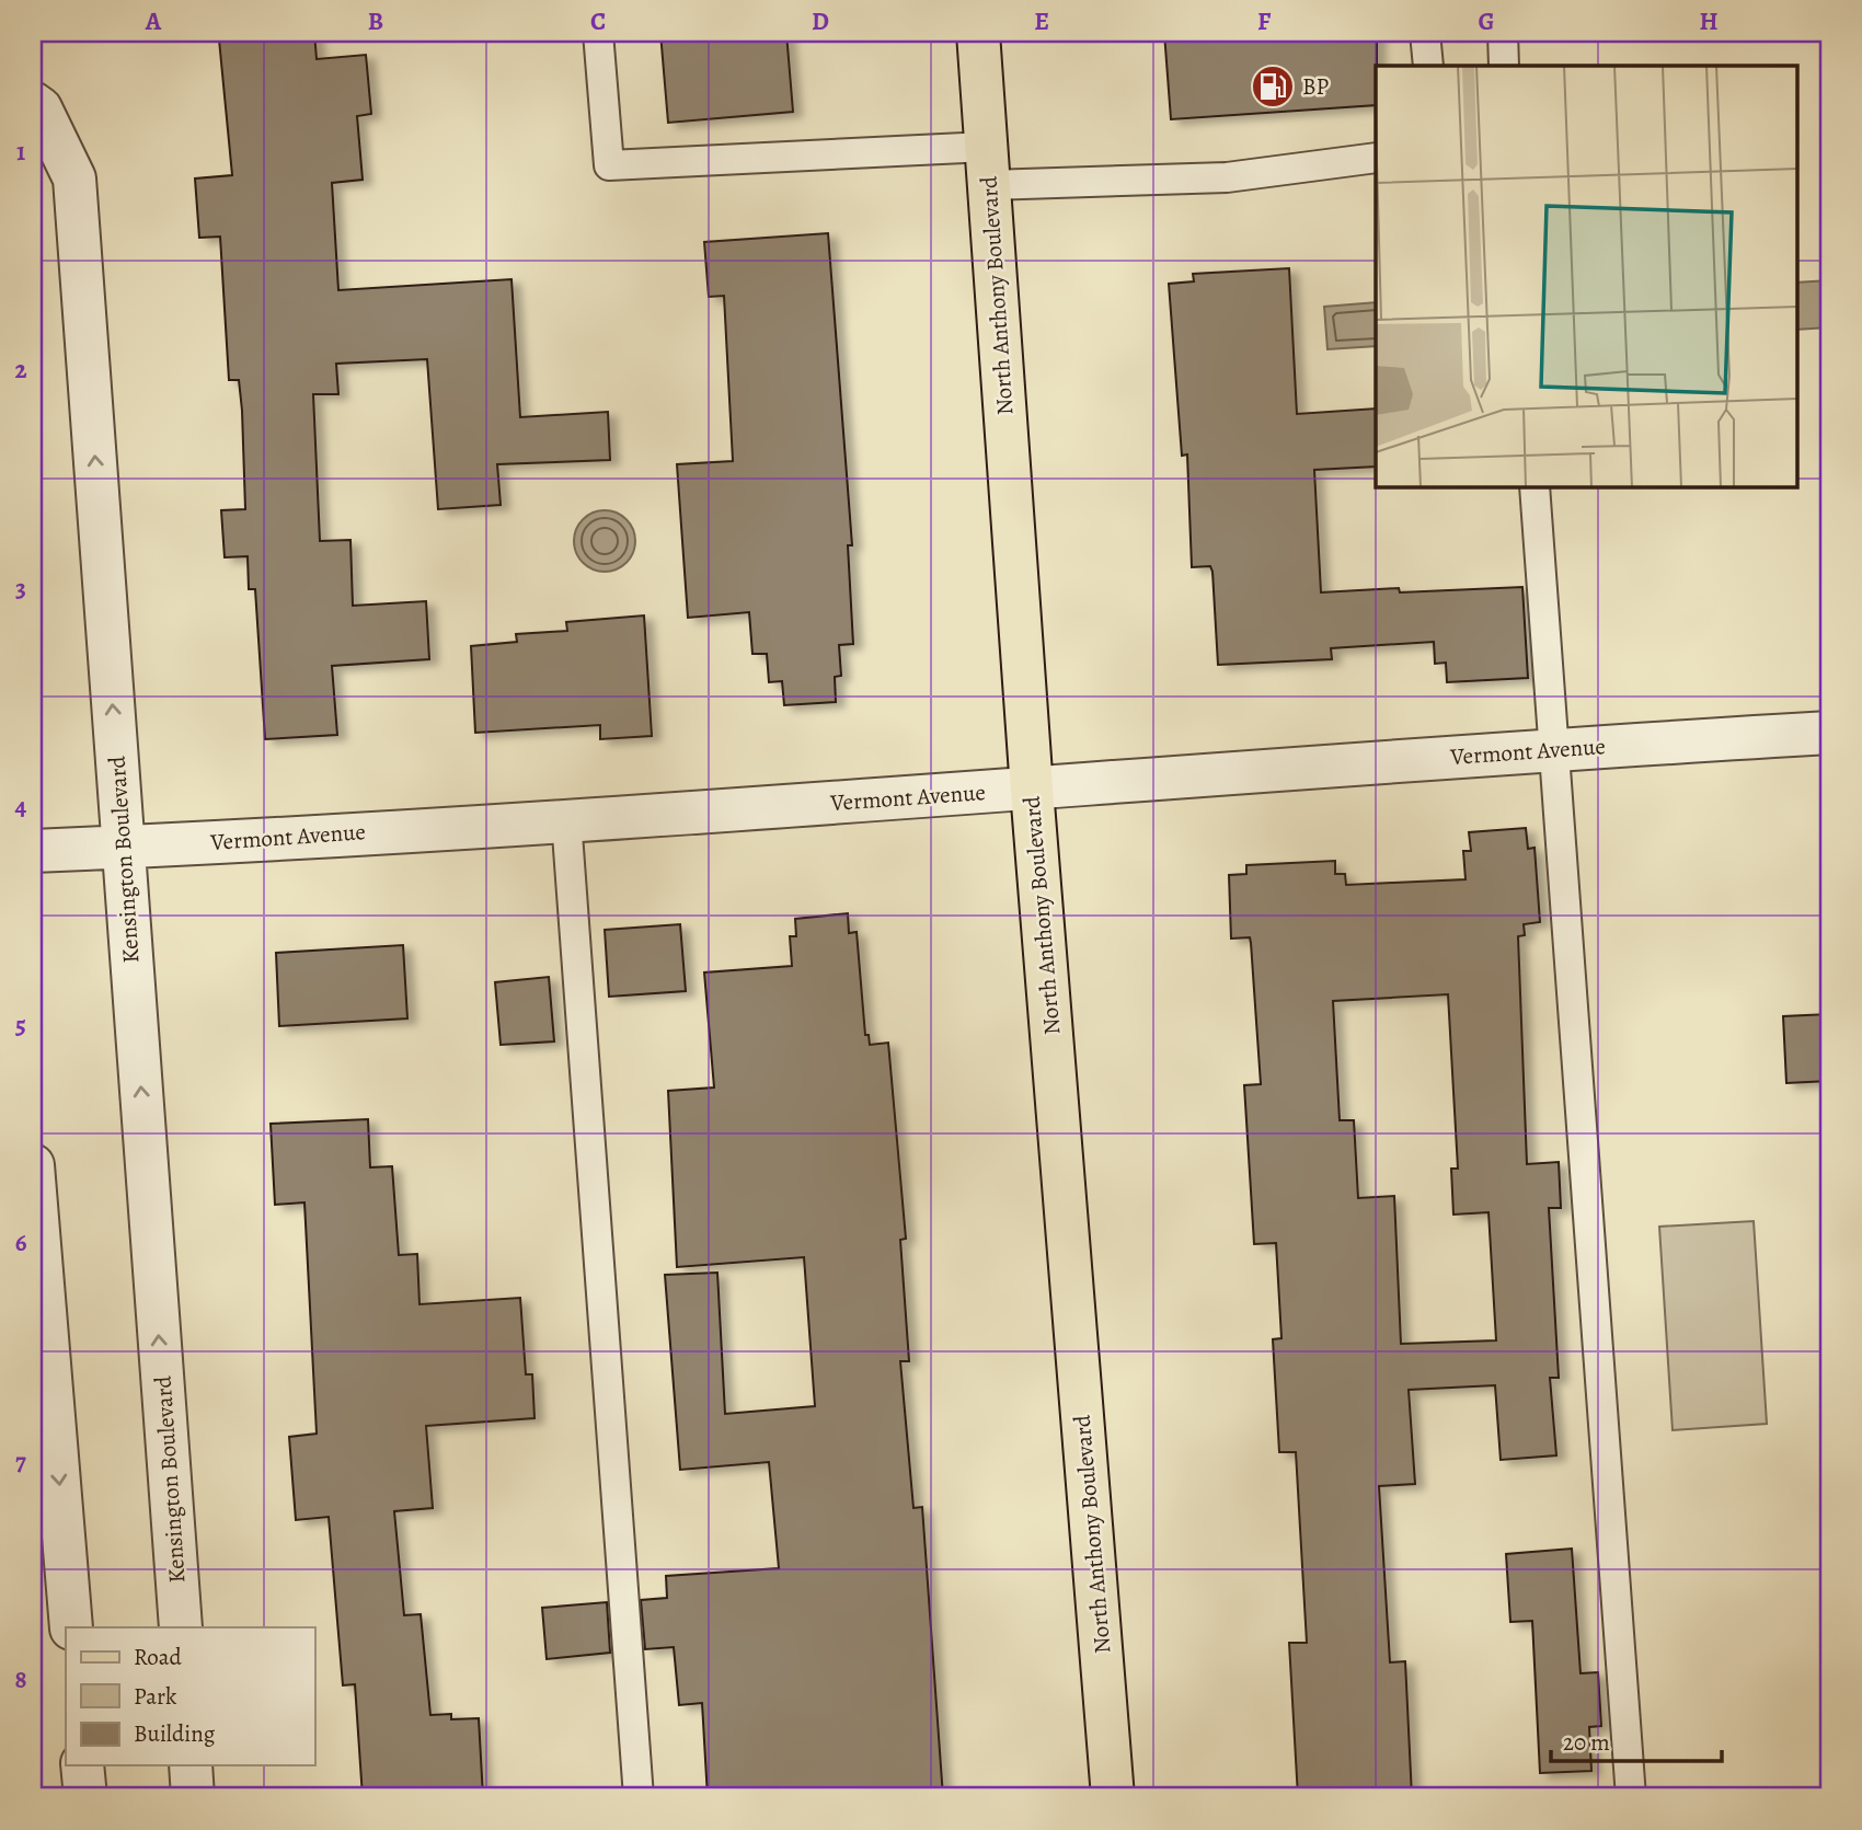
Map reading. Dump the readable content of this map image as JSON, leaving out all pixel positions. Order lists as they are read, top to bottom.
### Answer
{
  "streets": {
    "main road": ["North Anthony Boulevard"],
    "street": ["Vermont Avenue", "Kensington Boulevard"]
  },
  "crossings": [
    ["North Anthony Boulevard", "Vermont Avenue"],
    ["Vermont Avenue", "Kensington Boulevard"]
  ],
  "places": {
    "fuel station": ["BP"]
  },
  "legend": ["Road", "Park", "Building"],
  "scale_bar": "20 m",
  "grid": {
    "columns": [
      "A",
      "B",
      "C",
      "D",
      "E",
      "F",
      "G",
      "H"
    ],
    "rows": [
      "1",
      "2",
      "3",
      "4",
      "5",
      "6",
      "7",
      "8"
    ]
  }
}
